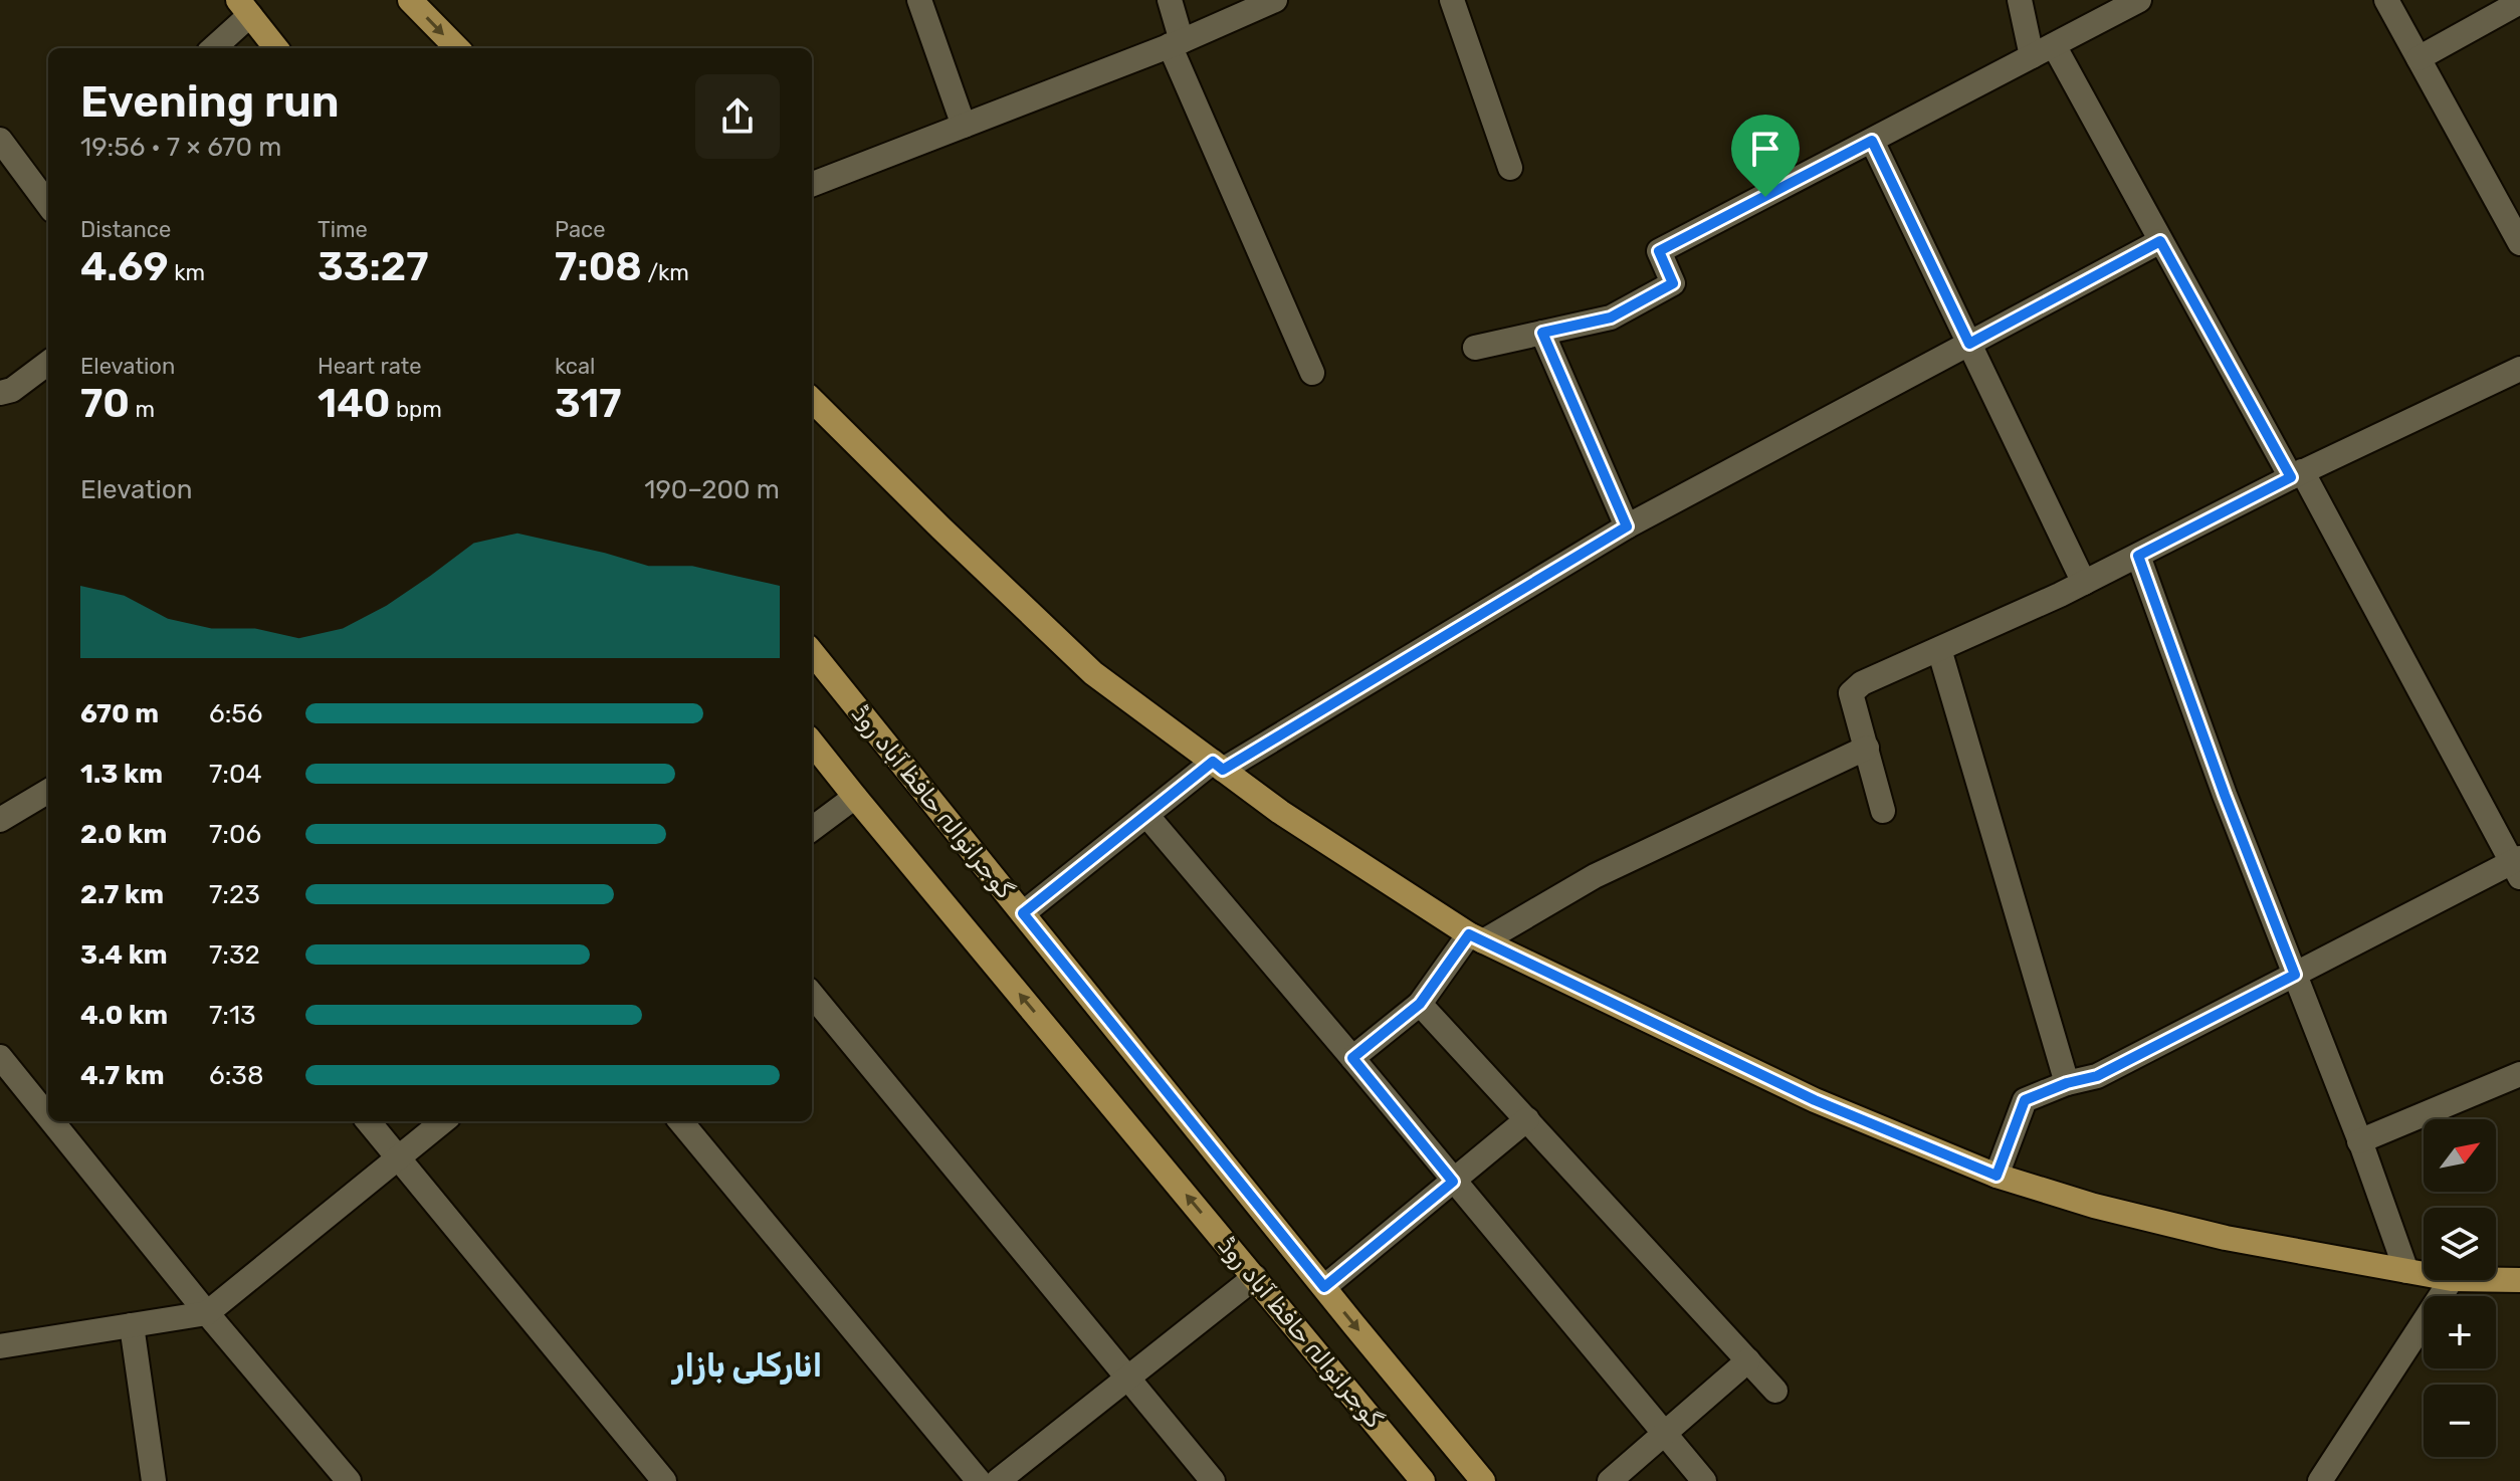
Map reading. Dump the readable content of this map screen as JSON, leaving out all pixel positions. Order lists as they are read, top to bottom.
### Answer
{
  "streets": {
    "main road": ["گوجرانوالہ حافظ آباد روڈ"]
  },
  "districts": ["انارکلی بازار"],
  "north": "top right",
  "page": {
    "heading": ["Evening run", "19:56 · 7 × 670 m"],
    "stats": [
      ["Distance", "4.69 km"],
      ["Time", "33:27"],
      ["Pace", "7:08 /km"],
      ["Elevation", "70 m"],
      ["Heart rate", "140 bpm"],
      ["kcal", "317"]
    ],
    "chart": ["Elevation", "190–200 m"],
    "list": [
      {
        "name": "670 m",
        "note": "6:56"
      },
      {
        "name": "1.3 km",
        "note": "7:04"
      },
      {
        "name": "2.0 km",
        "note": "7:06"
      },
      {
        "name": "2.7 km",
        "note": "7:23"
      },
      {
        "name": "3.4 km",
        "note": "7:32"
      },
      {
        "name": "4.0 km",
        "note": "7:13"
      },
      {
        "name": "4.7 km",
        "note": "6:38"
      }
    ],
    "map_buttons": ["+", "−"]
  }
}
